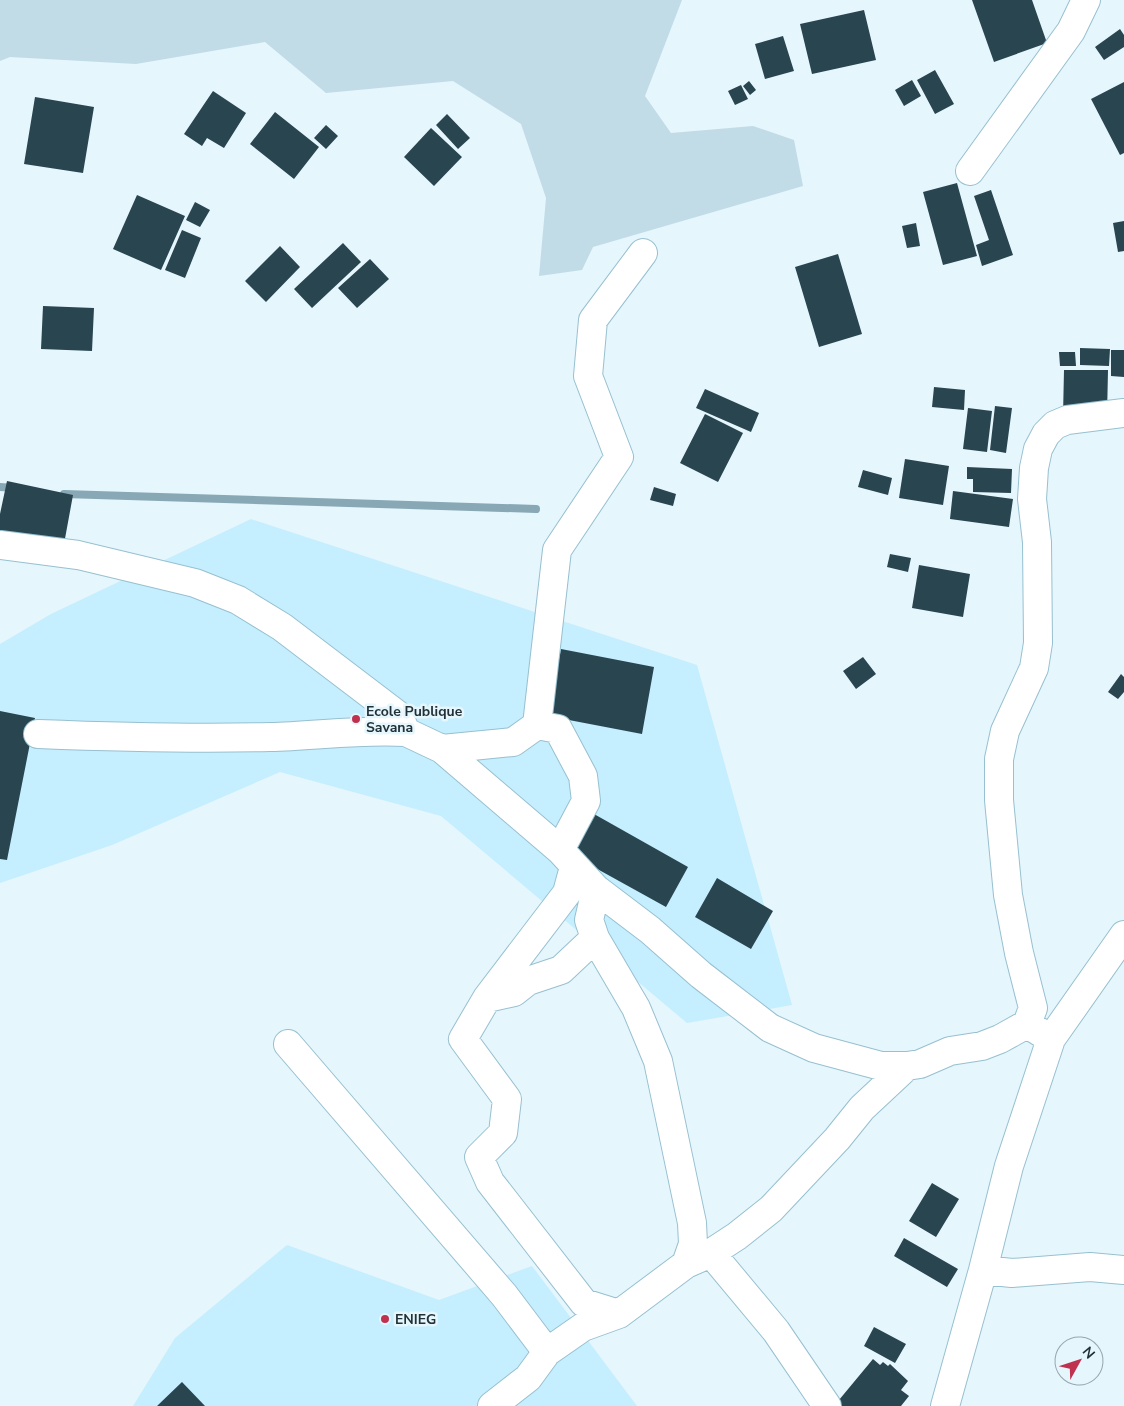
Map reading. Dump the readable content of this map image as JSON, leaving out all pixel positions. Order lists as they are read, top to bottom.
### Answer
{
  "places": ["Ecole Publique Savana", "ENIEG"],
  "north": "top right"
}
